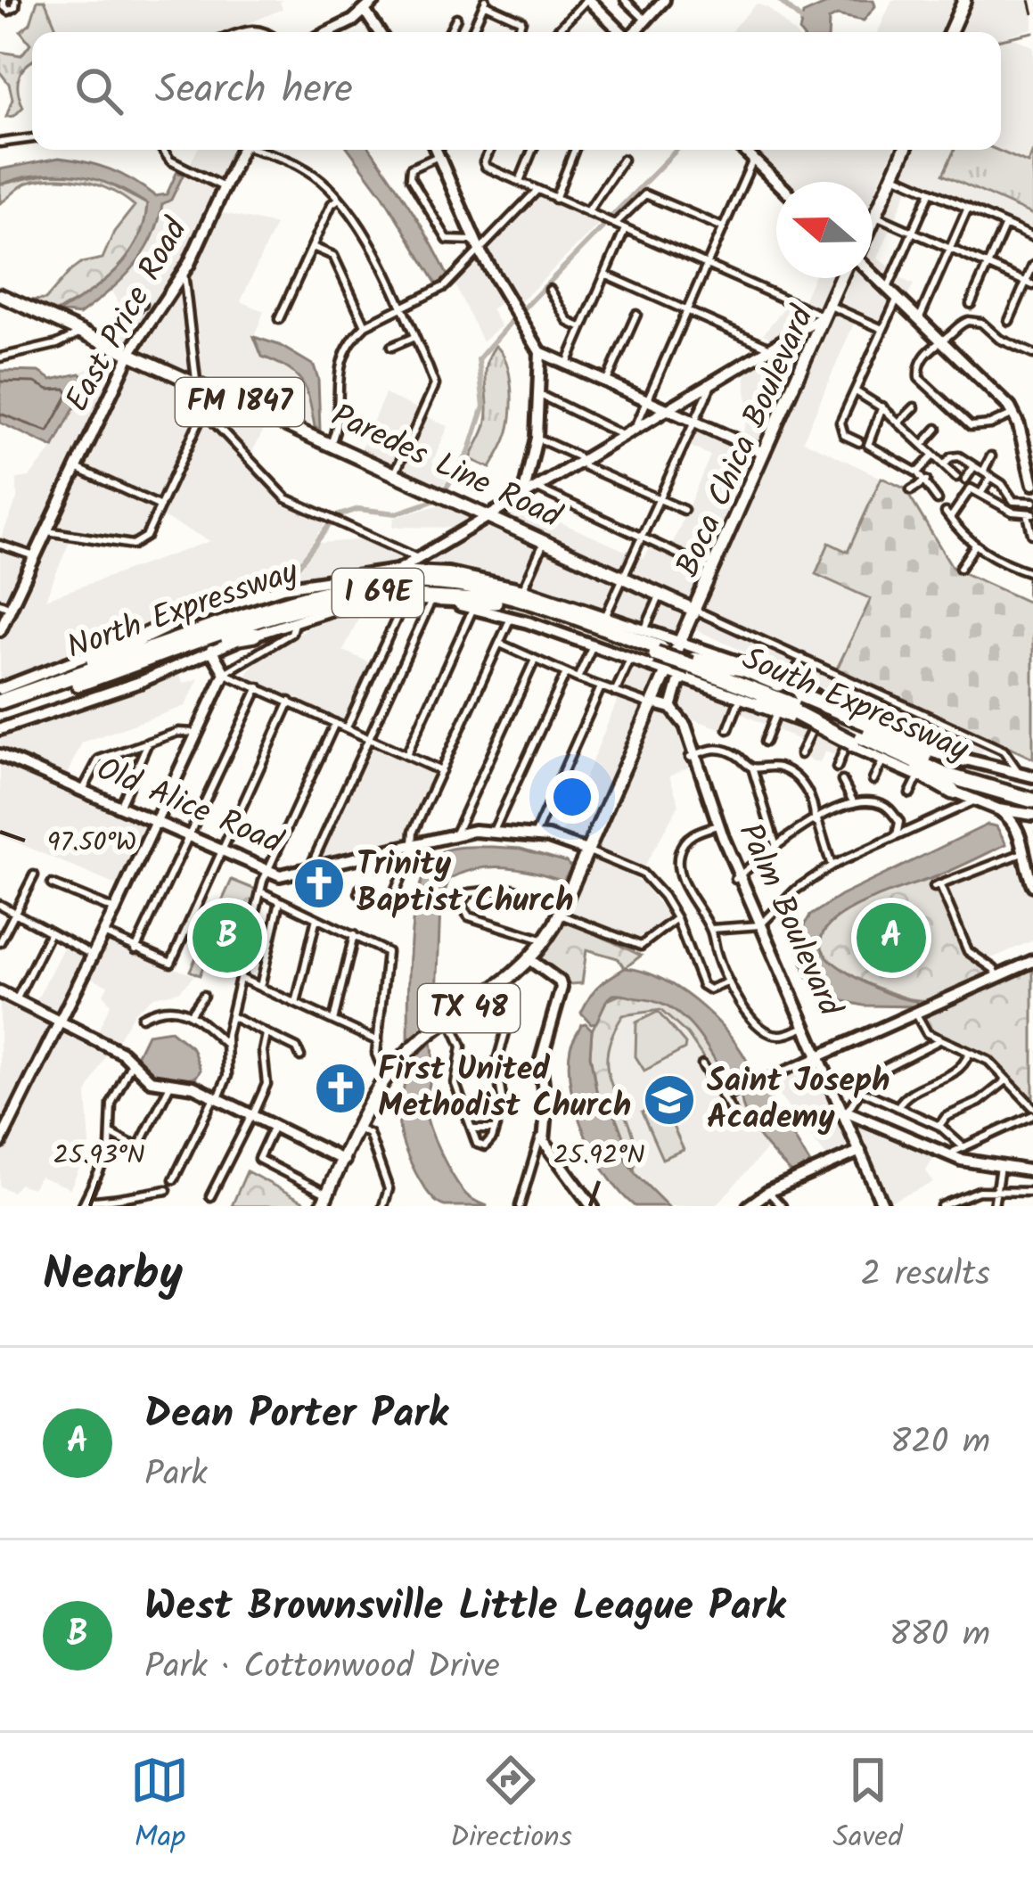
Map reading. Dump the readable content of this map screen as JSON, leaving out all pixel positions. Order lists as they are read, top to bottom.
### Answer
{
  "streets": {
    "highway": ["I 69E", "North Expressway", "South Expressway"],
    "main road": [
      "FM 1847",
      "Boca Chica Boulevard",
      "Paredes Line Road",
      "TX 48"
    ],
    "street": ["East Price Road", "Old Alice Road", "Palm Boulevard"]
  },
  "crossings": [
    ["East Price Road", "Paredes Line Road"],
    ["Boca Chica Boulevard", "Paredes Line Road"],
    ["Boca Chica Boulevard", "North Expressway"],
    ["Boca Chica Boulevard", "South Expressway"],
    ["Boca Chica Boulevard", "Old Alice Road"],
    ["North Expressway", "South Expressway"]
  ],
  "places": {
    "church": ["Trinity Baptist Church", "First United Methodist Church"],
    "school or university": ["Saint Joseph Academy"]
  },
  "north": "left",
  "page": {
    "search": "Search here",
    "pins": ["A", "B"],
    "heading": ["Nearby", "2 results"],
    "list": [
      {
        "mark": "A",
        "name": "Dean Porter Park",
        "note": "Park",
        "value": "820 m"
      },
      {
        "mark": "B",
        "name": "West Brownsville Little League Park",
        "note": "Park · Cottonwood Drive",
        "value": "880 m"
      }
    ],
    "nav": ["Map", "Directions", "Saved"]
  },
  "coordinates": ["97.50°W", "25.93°N", "25.92°N"]
}
